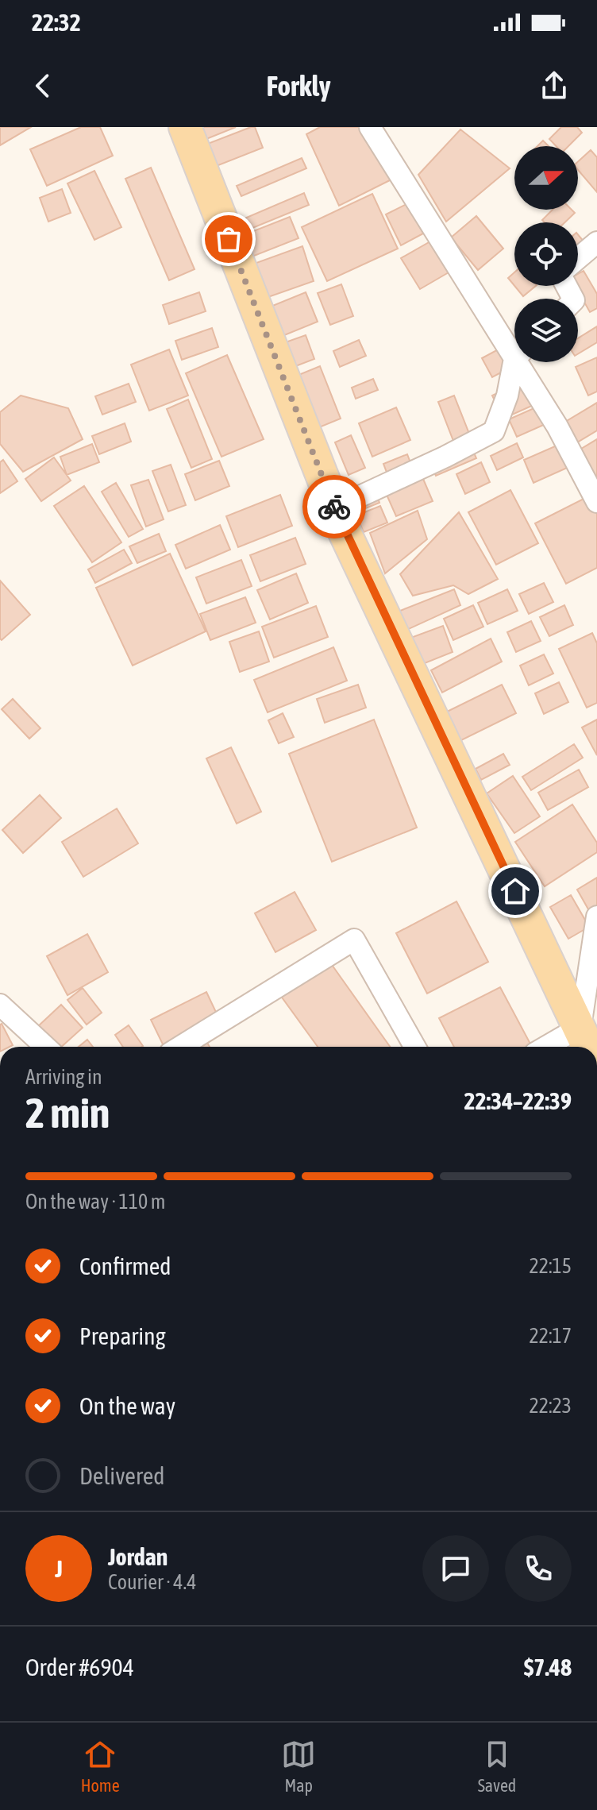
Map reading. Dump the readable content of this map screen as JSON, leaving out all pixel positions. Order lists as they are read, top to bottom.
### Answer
{
  "north": "right",
  "page": {
    "status": "22:32",
    "header": "Forkly",
    "heading": ["2 min", "Arriving in", "22:34–22:39"],
    "panel": [
      "Jordan",
      "Courier · 4.4",
      "Order #6904",
      "$7.48"
    ],
    "bar": "On the way · 110 m",
    "list": [
      ["Confirmed", "22:15"],
      ["Preparing", "22:17"],
      ["On the way", "22:23"],
      "Delivered"
    ],
    "round": "J",
    "tabs": ["Home", "Map", "Saved"]
  }
}
